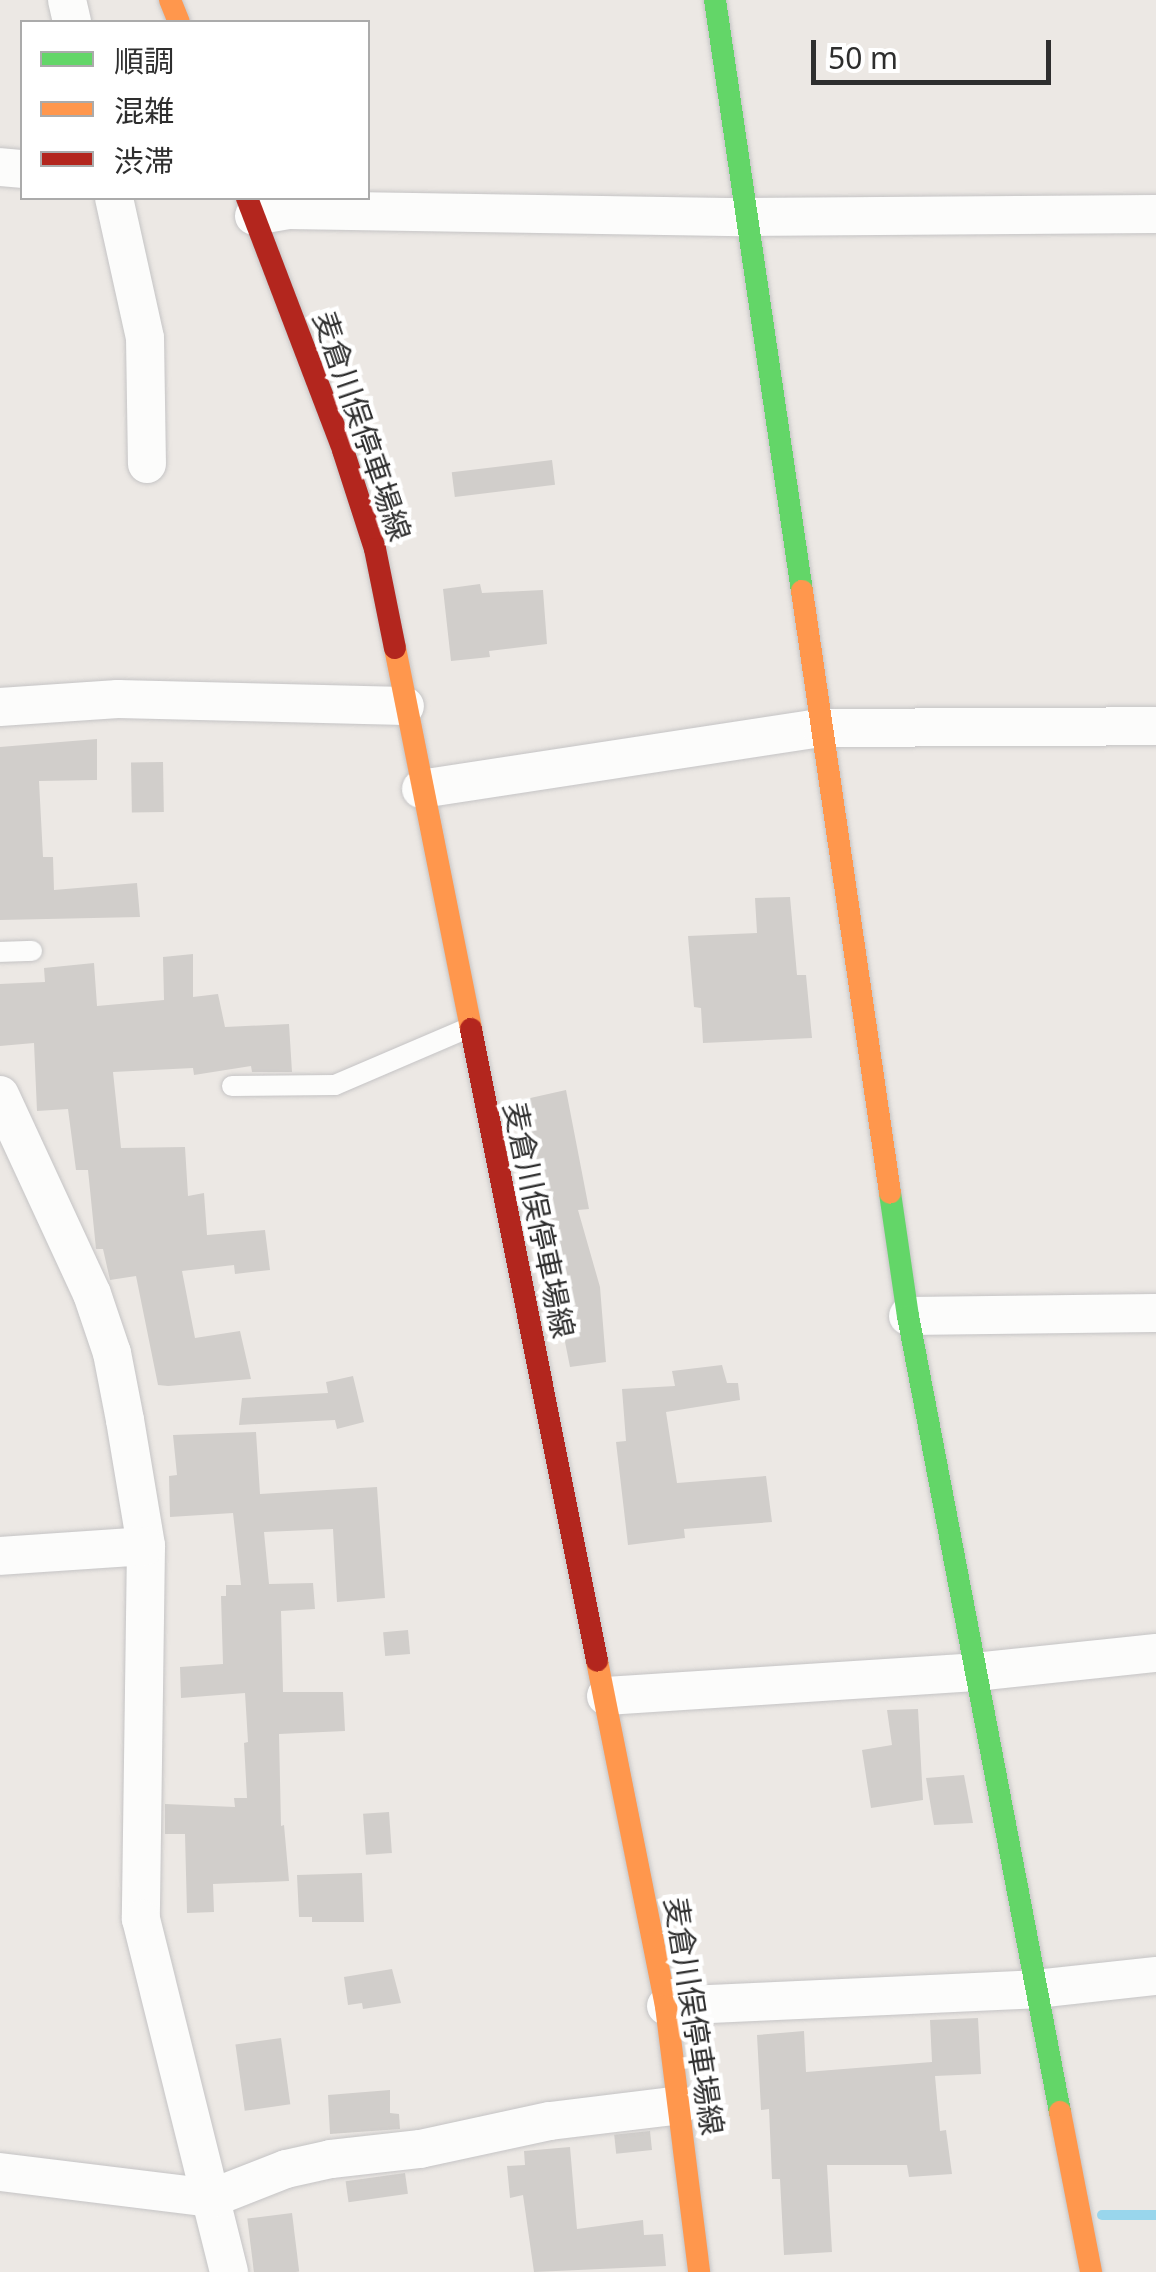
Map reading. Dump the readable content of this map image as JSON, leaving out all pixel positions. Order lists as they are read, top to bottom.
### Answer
{
  "streets": {
    "street": ["麦倉川俣停車場線"]
  },
  "legend": ["順調", "混雑", "渋滞"],
  "scale_bar": "50 m"
}
